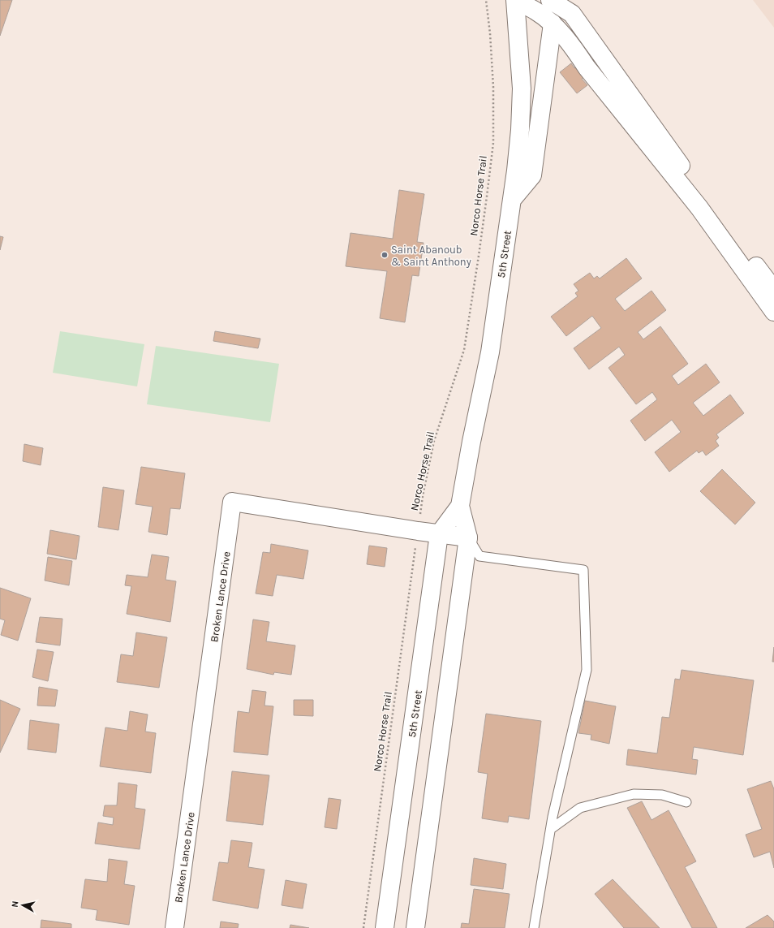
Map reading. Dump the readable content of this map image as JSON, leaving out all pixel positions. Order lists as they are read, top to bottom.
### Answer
{
  "streets": {
    "street": ["5th Street", "Broken Lance Drive"],
    "path": ["Norco Horse Trail"]
  },
  "crossings": [
    ["Norco Horse Trail", "Broken Lance Drive"],
    ["5th Street", "Broken Lance Drive"]
  ],
  "places": ["Saint Abanoub & Saint Anthony"],
  "north": "left"
}
